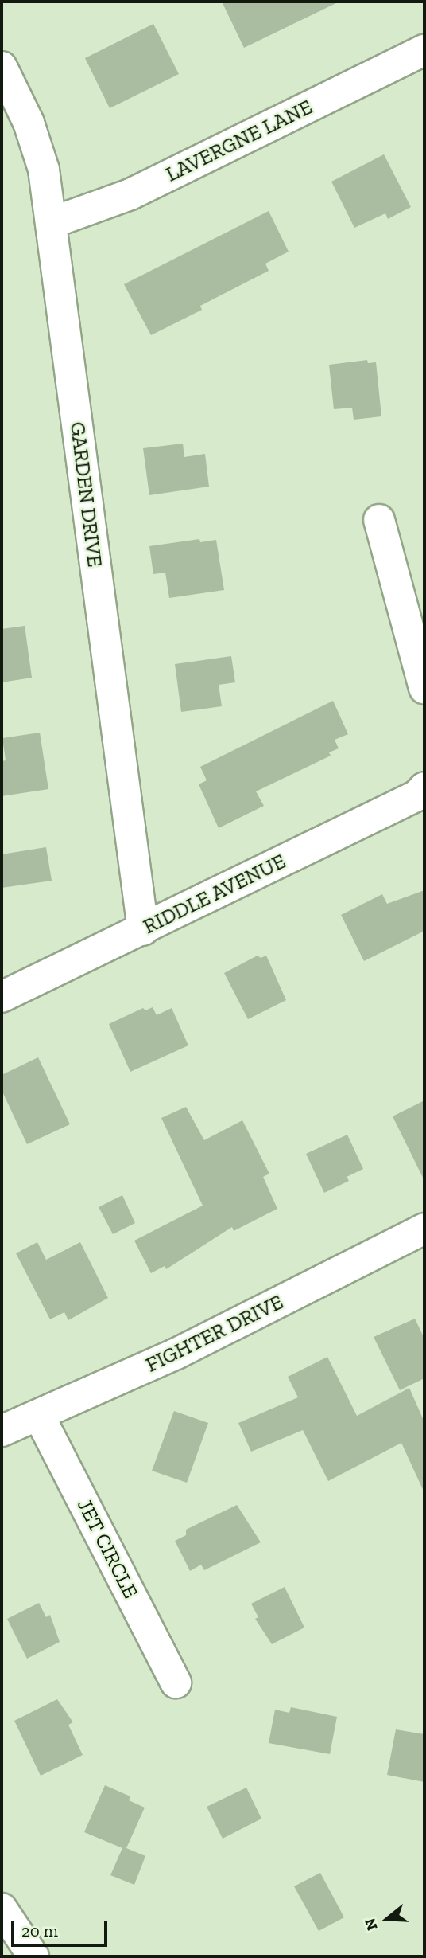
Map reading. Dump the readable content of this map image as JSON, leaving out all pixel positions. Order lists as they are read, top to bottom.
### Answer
{
  "streets": {
    "street": [
      "LAVERGNE LANE",
      "GARDEN DRIVE",
      "RIDDLE AVENUE",
      "FIGHTER DRIVE",
      "JET CIRCLE"
    ]
  },
  "crossings": [
    ["LAVERGNE LANE", "GARDEN DRIVE"],
    ["GARDEN DRIVE", "RIDDLE AVENUE"],
    ["FIGHTER DRIVE", "JET CIRCLE"]
  ],
  "scale_bar": "20 m",
  "north": "left"
}
